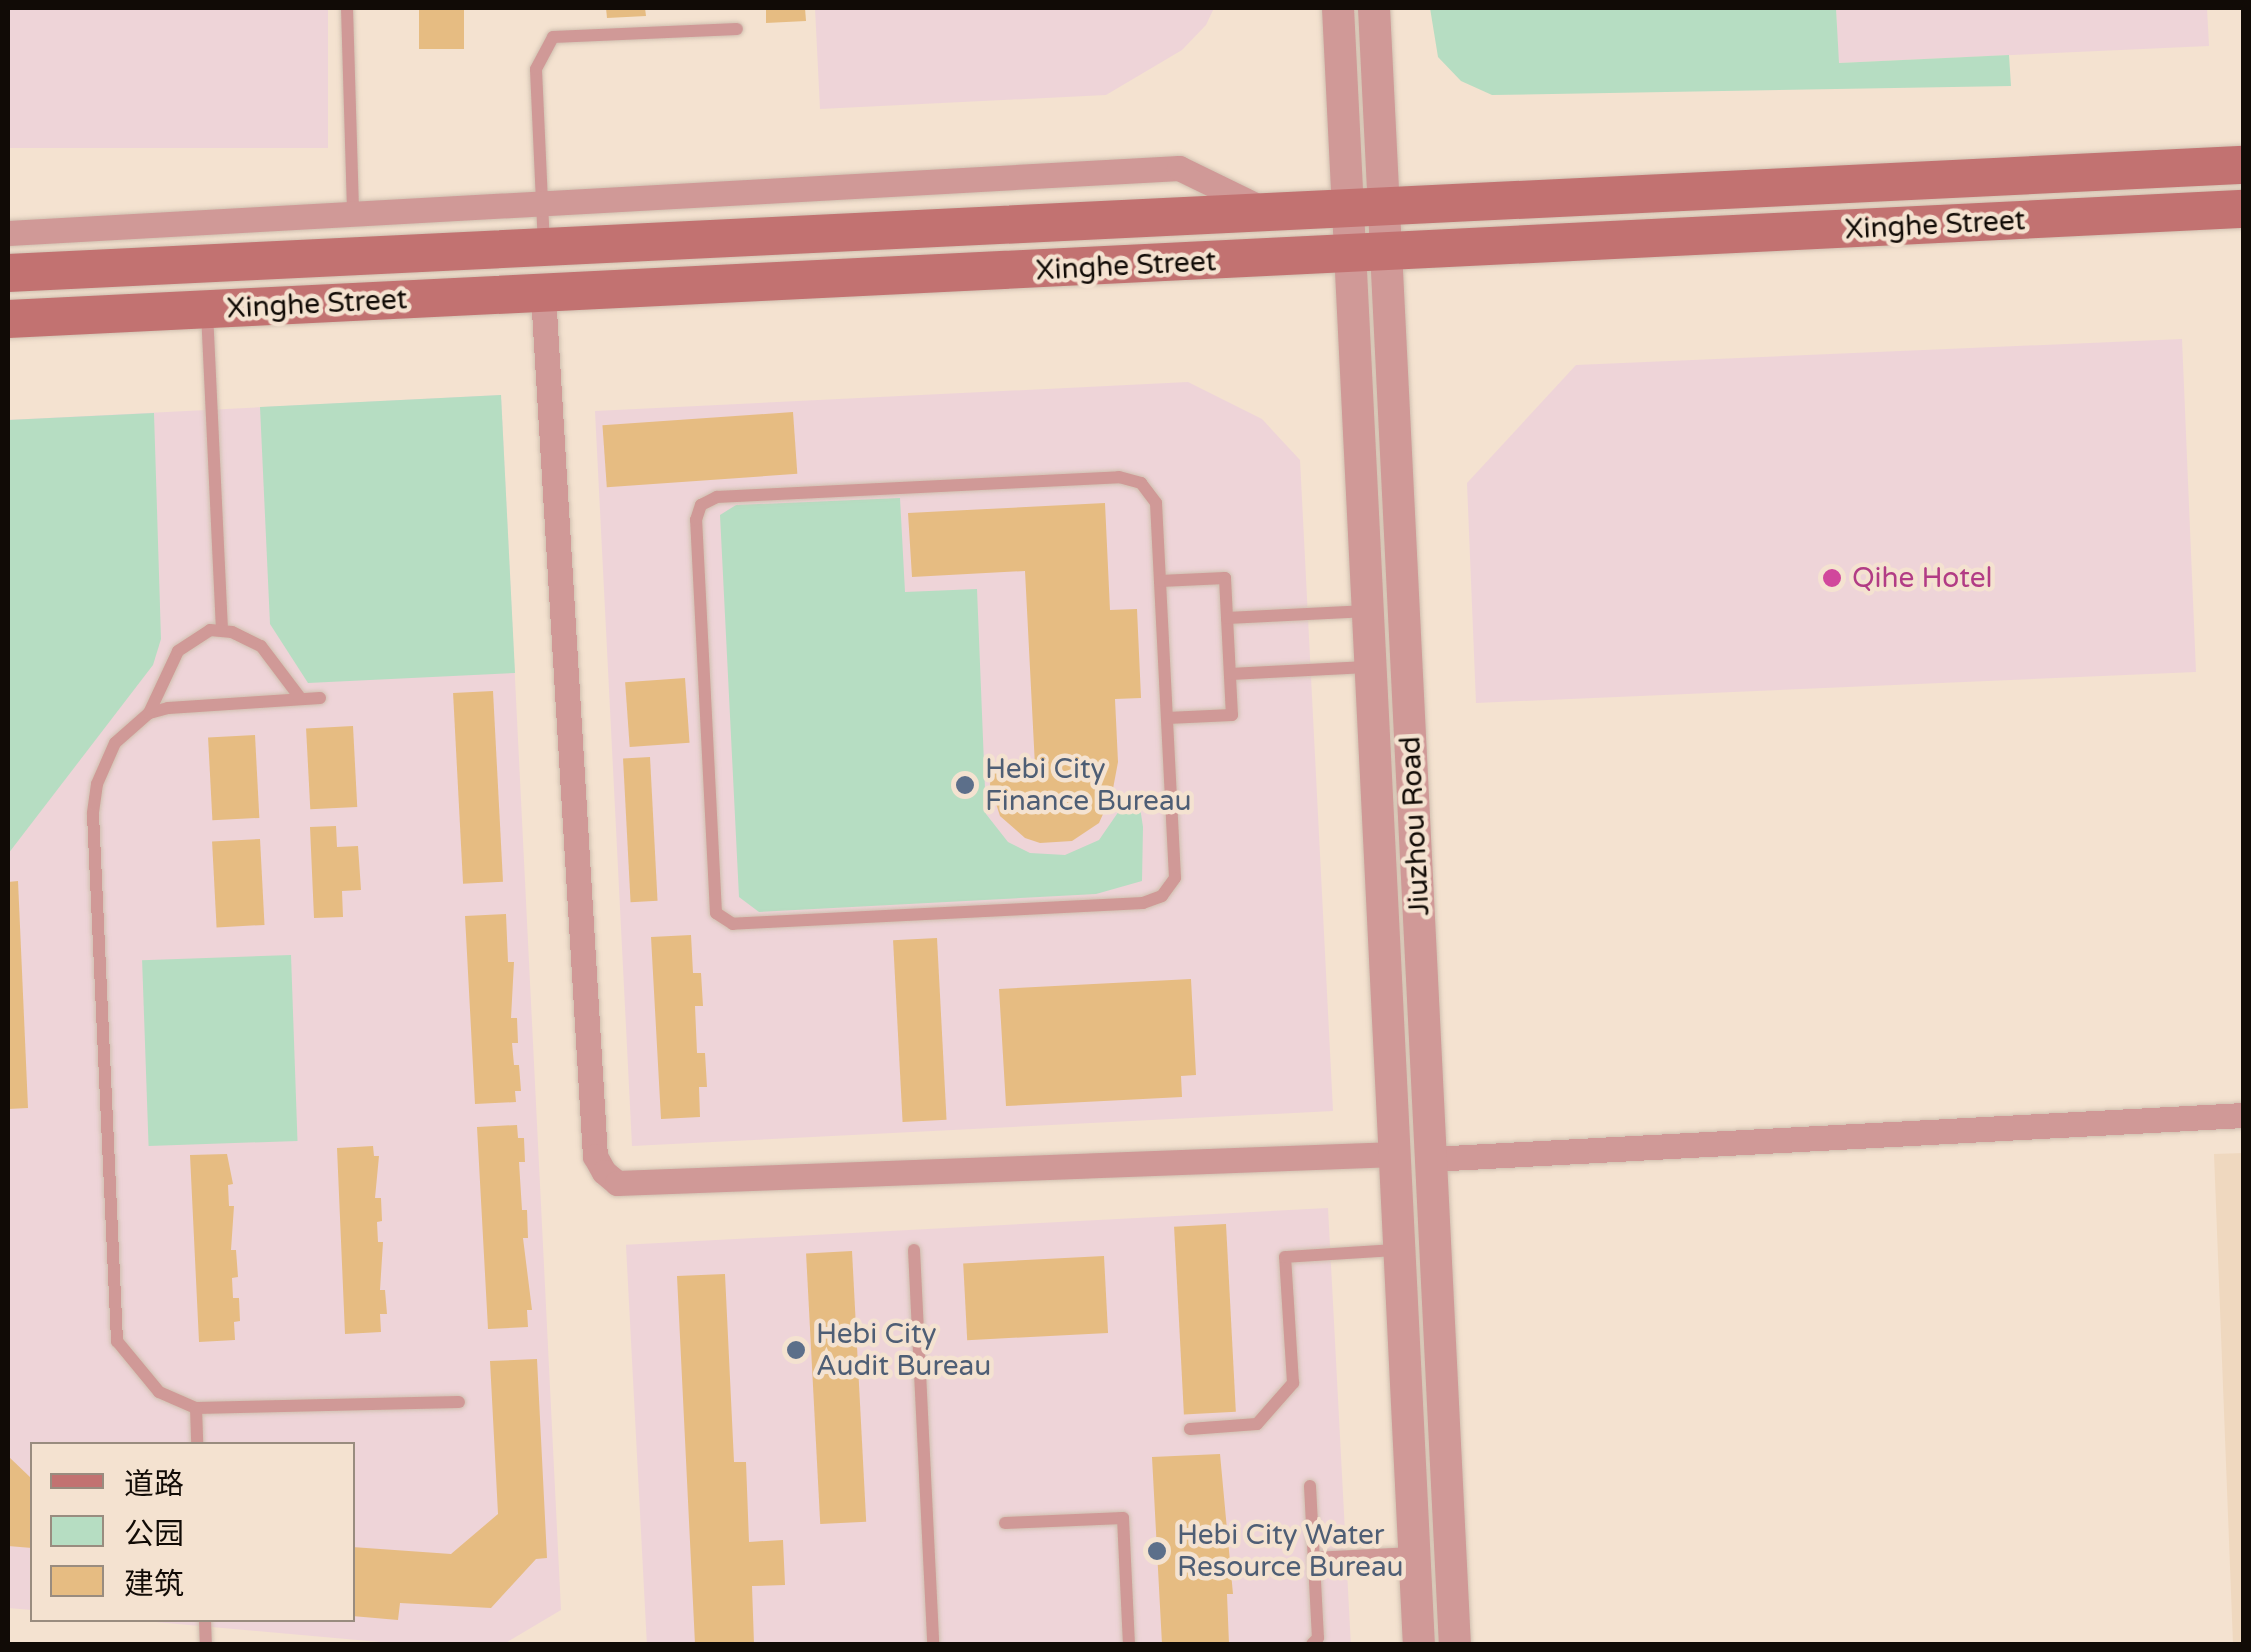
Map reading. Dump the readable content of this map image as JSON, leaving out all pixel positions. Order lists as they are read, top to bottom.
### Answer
{
  "streets": {
    "main road": ["Xinghe Street"],
    "street": ["Jiuzhou Road"]
  },
  "crossings": [
    ["Xinghe Street", "Jiuzhou Road"]
  ],
  "places": [
    "Qihe Hotel",
    "Hebi City Finance Bureau",
    "Hebi City Audit Bureau",
    "Hebi City Water Resource Bureau"
  ],
  "legend": ["道路", "公园", "建筑"]
}
